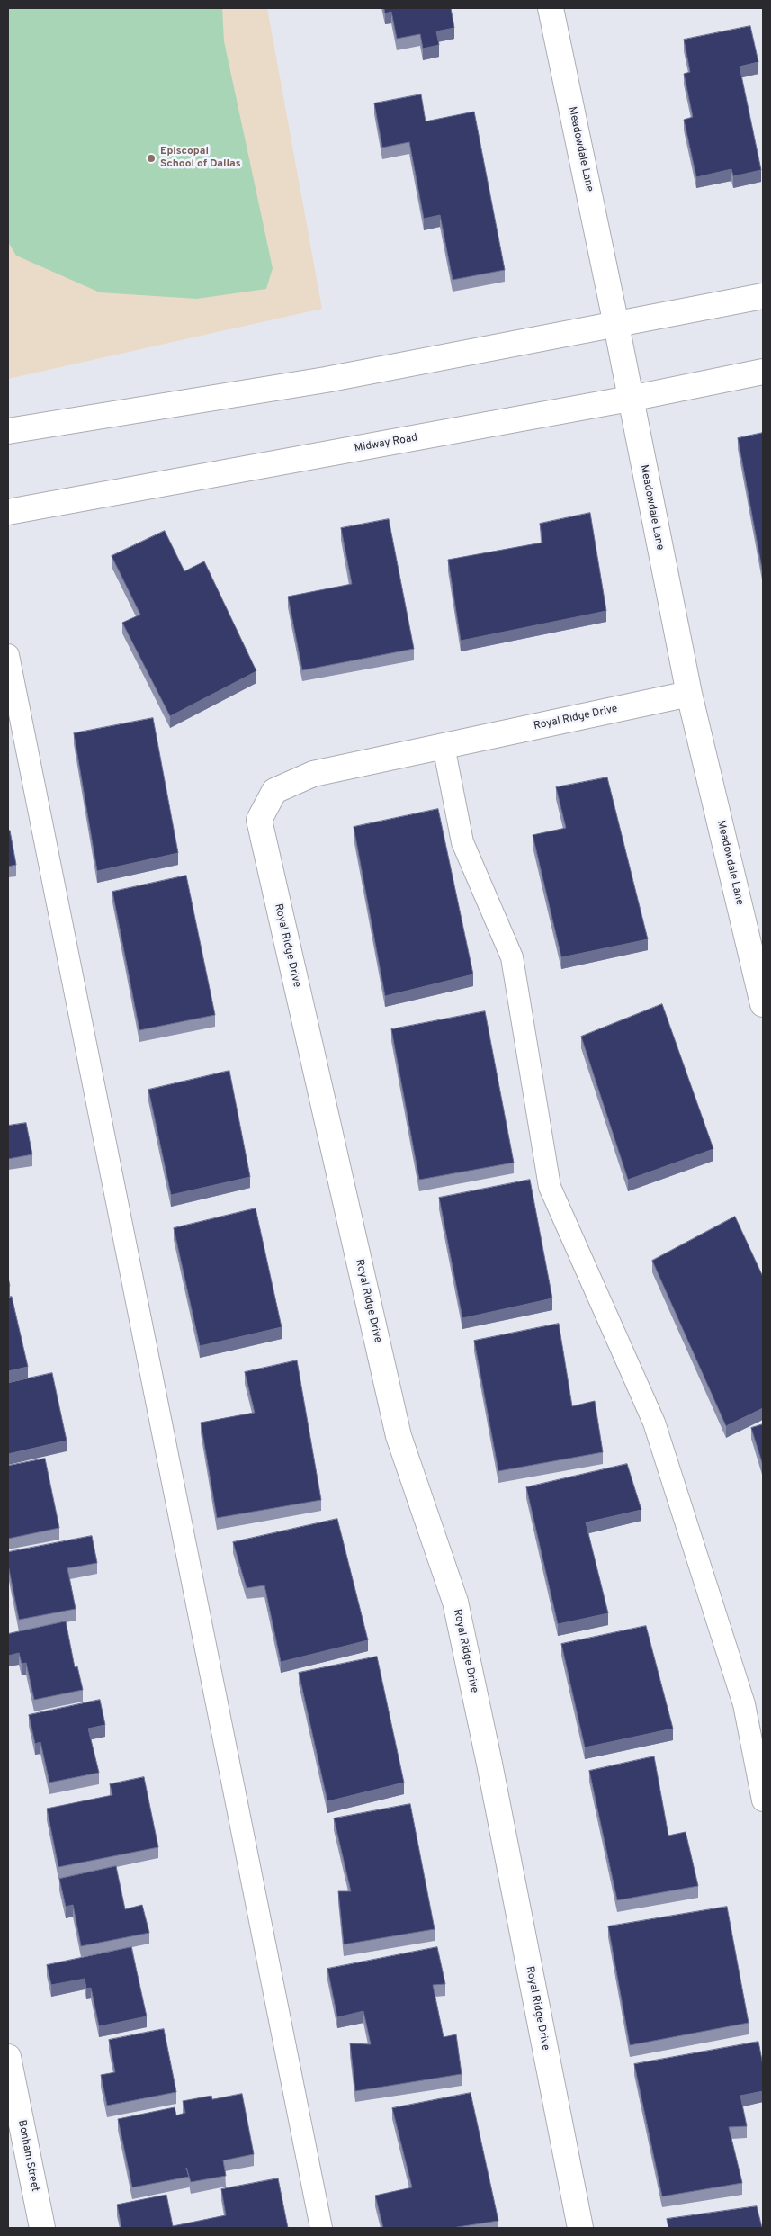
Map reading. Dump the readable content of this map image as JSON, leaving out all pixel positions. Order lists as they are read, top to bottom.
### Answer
{
  "streets": {
    "street": [
      "Meadowdale Lane",
      "Midway Road",
      "Royal Ridge Drive",
      "Bonham Street"
    ]
  },
  "crossings": [
    ["Meadowdale Lane", "Midway Road"],
    ["Meadowdale Lane", "Royal Ridge Drive"]
  ],
  "places": ["Episcopal School of Dallas"]
}
